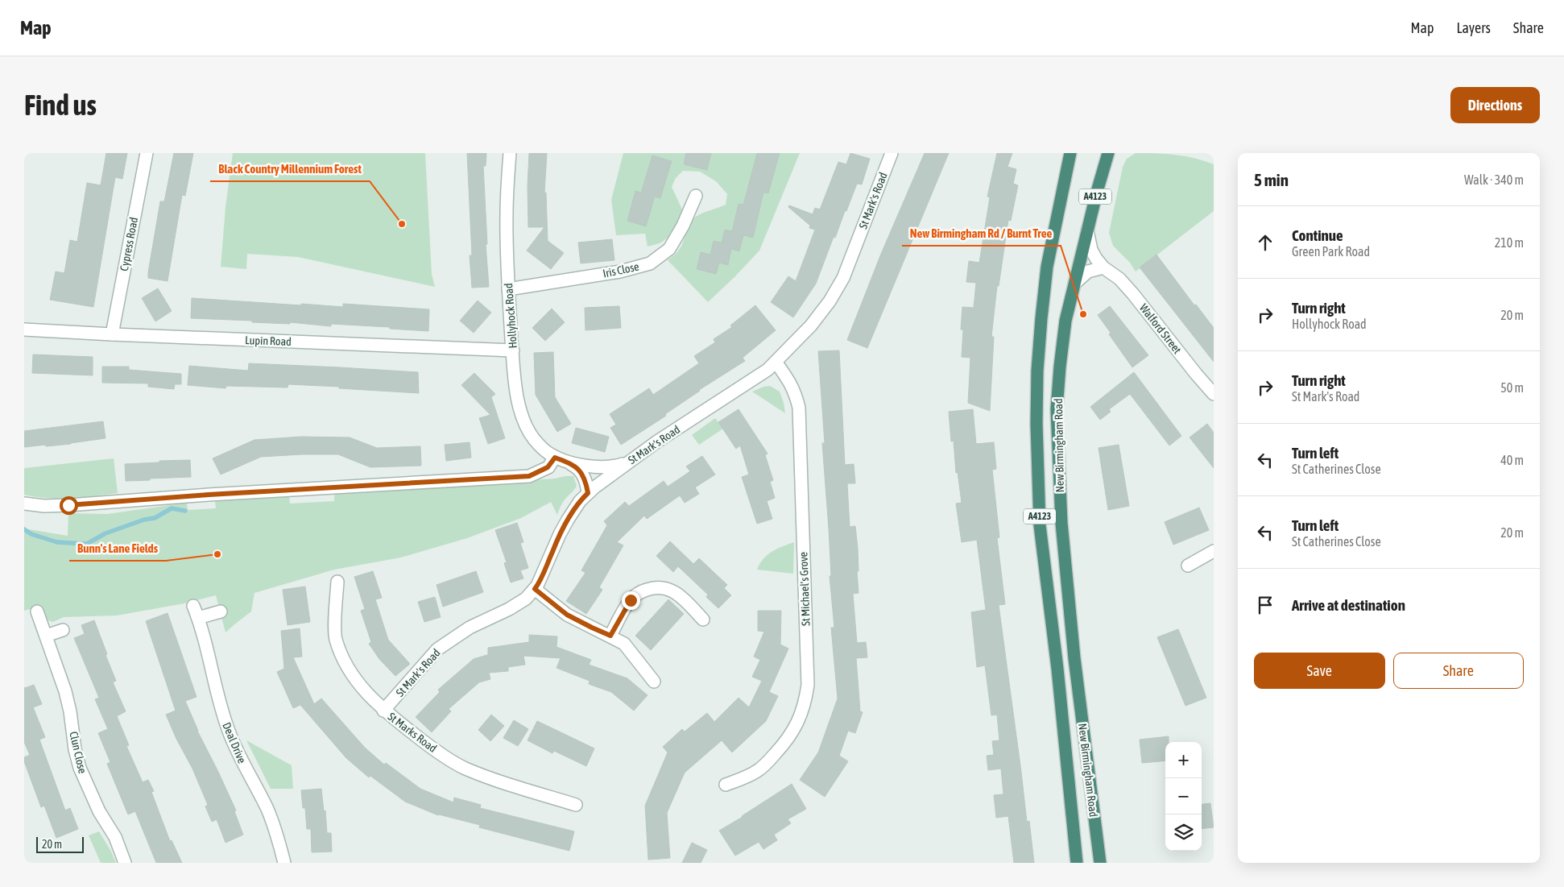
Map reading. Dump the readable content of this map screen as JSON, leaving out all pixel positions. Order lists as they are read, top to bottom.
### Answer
{
  "streets": {
    "highway": ["A4123", "New Birmingham Road"],
    "street": [
      "St Mark's Road",
      "Cypress Road",
      "Iris Close",
      "Hollyhock Road",
      "Walford Street",
      "Lupin Road",
      "St Michael's Grove",
      "St Marks Road",
      "Deal Drive",
      "Clun Close"
    ]
  },
  "crossings": [
    ["St Mark's Road", "Hollyhock Road"],
    ["St Mark's Road", "St Michael's Grove"],
    ["St Mark's Road", "St Marks Road"],
    ["Cypress Road", "Lupin Road"],
    ["Iris Close", "Hollyhock Road"],
    ["Hollyhock Road", "Lupin Road"],
    ["Walford Street", "New Birmingham Road"]
  ],
  "places": ["Black Country Millennium Forest", "New Birmingham Rd / Burnt Tree", "Bunn's Lane Fields"],
  "scale_bar": "20 m",
  "page": {
    "header": "Map",
    "nav": ["Map", "Layers", "Share"],
    "buttons": [
      "Directions",
      ["Save", "Share"]
    ],
    "title": "Find us",
    "heading": ["5 min", "Walk · 340 m"],
    "list": [
      ["Continue", "Green Park Road", "210 m"],
      ["Turn right", "Hollyhock Road", "20 m"],
      ["Turn right", "St Mark's Road", "50 m"],
      ["Turn left", "St Catherines Close", "40 m"],
      ["Turn left", "St Catherines Close", "20 m"],
      "Arrive at destination"
    ],
    "map_buttons": ["+", "−"],
    "scale": "20 m"
  }
}
